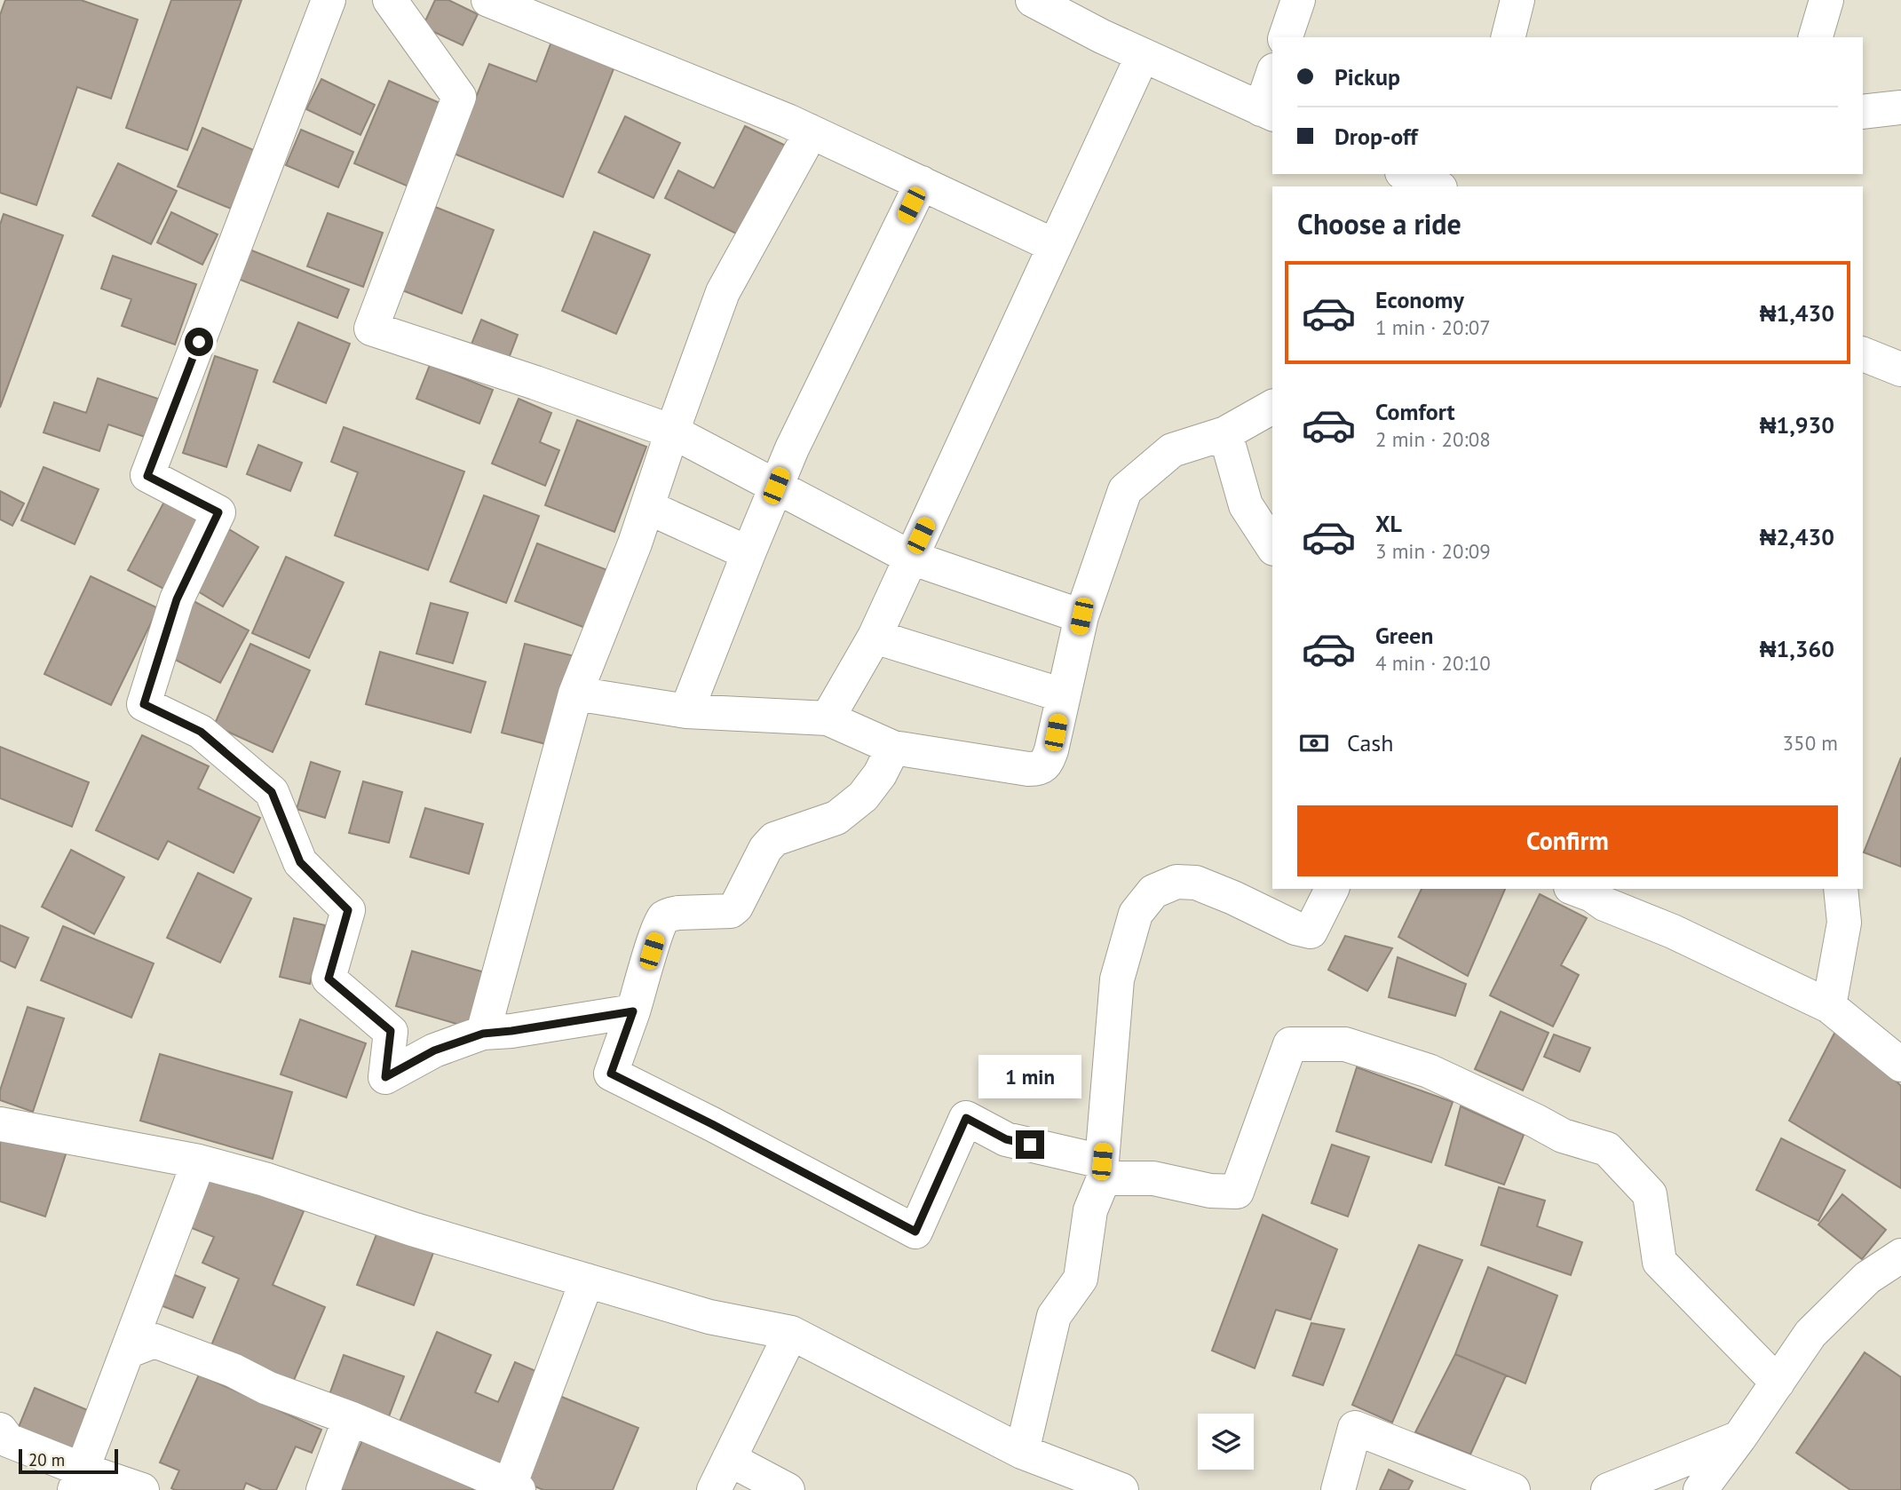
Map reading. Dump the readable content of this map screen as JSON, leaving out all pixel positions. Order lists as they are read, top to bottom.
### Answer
{
  "scale_bar": "20 m",
  "page": {
    "banner": ["Pickup", "Drop-off"],
    "heading": "Choose a ride",
    "list": [
      {
        "name": "Economy",
        "note": "1 min · 20:07",
        "value": "₦1,430"
      },
      {
        "name": "Comfort",
        "note": "2 min · 20:08",
        "value": "₦1,930"
      },
      {
        "name": "XL",
        "note": "3 min · 20:09",
        "value": "₦2,430"
      },
      {
        "name": "Green",
        "note": "4 min · 20:10",
        "value": "₦1,360"
      }
    ],
    "pay": ["Cash", "350 m"],
    "buttons": "Confirm",
    "bubble": "1 min",
    "scale": "20 m"
  }
}
